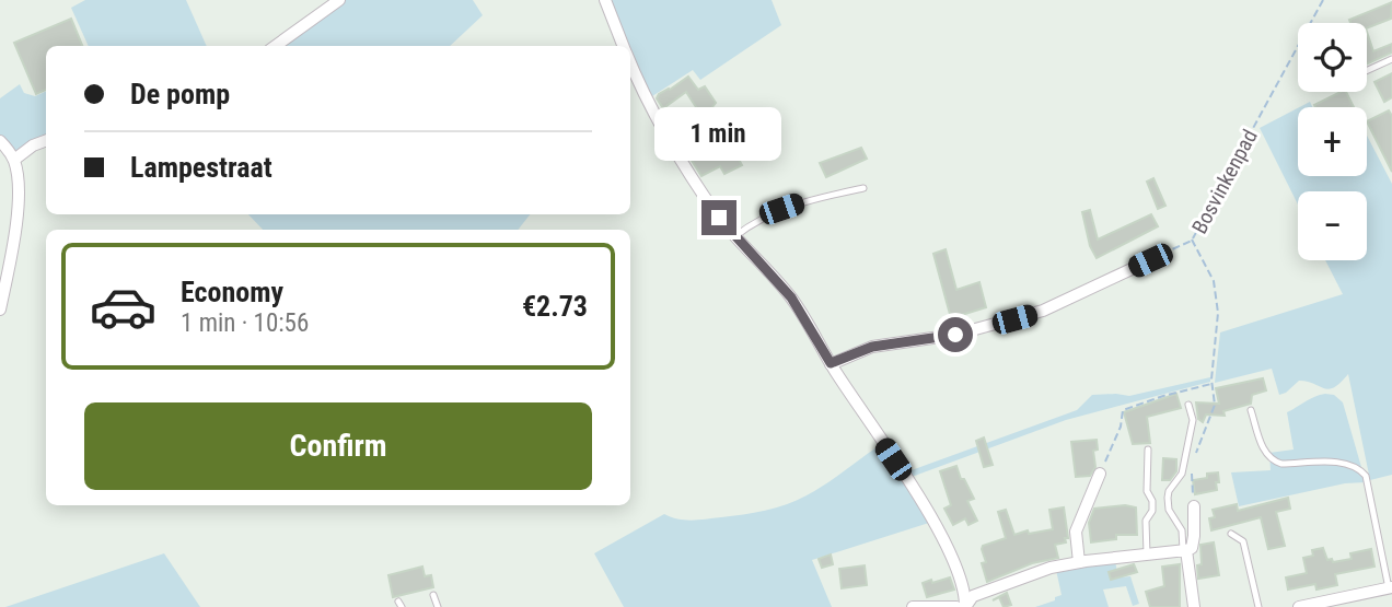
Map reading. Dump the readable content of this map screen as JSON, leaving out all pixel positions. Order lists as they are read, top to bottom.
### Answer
{
  "streets": {
    "path": ["Bosvinkenpad"]
  },
  "page": {
    "map_buttons": ["+", "−"],
    "banner": ["De pomp", "Lampestraat"],
    "bubble": "1 min",
    "list": [
      {
        "name": "Economy",
        "note": "1 min · 10:56",
        "value": "€2.73"
      }
    ],
    "buttons": "Confirm"
  }
}
